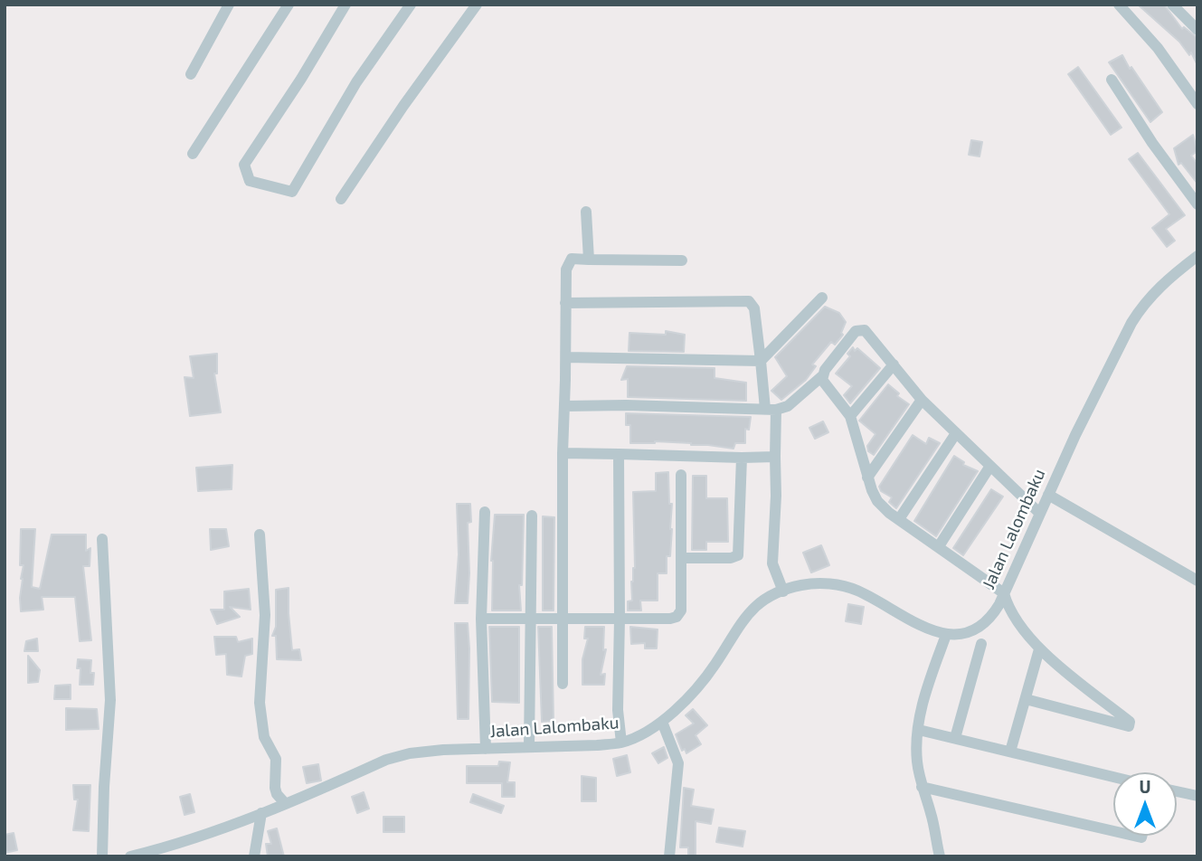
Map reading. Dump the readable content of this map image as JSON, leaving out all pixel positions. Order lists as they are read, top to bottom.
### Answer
{
  "streets": {
    "street": ["Jalan Lalombaku"]
  },
  "north": "top"
}
